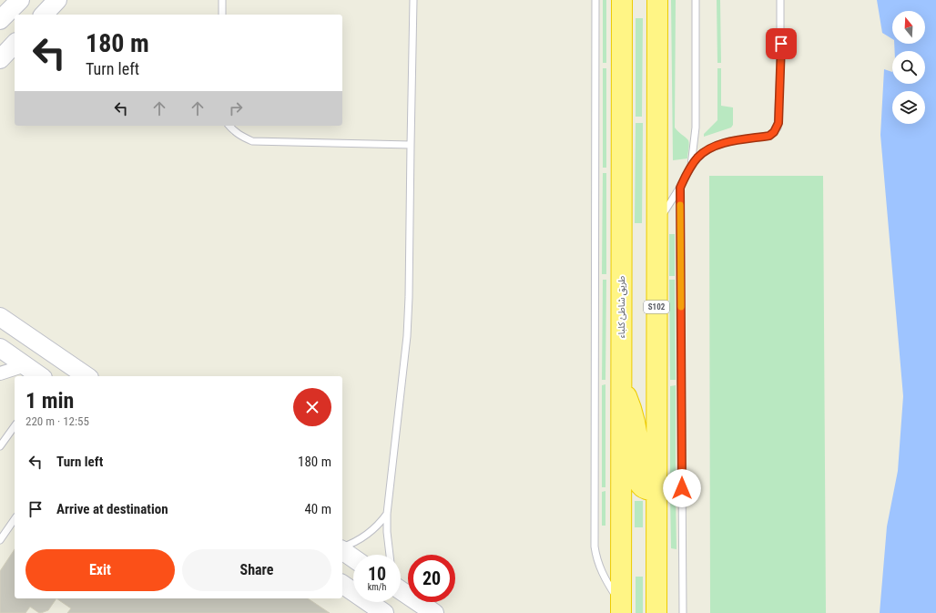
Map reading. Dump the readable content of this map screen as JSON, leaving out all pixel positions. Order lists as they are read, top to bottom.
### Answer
{
  "streets": {
    "highway": ["طريق شاطئ كلباء", "S102"]
  },
  "north": "top",
  "page": {
    "turn": ["180 m", "Turn left"],
    "heading": ["1 min", "220 m · 12:55"],
    "list": [
      {
        "name": "Turn left",
        "value": "180 m"
      },
      {
        "name": "Arrive at destination",
        "value": "40 m"
      }
    ],
    "buttons": ["Exit", "Share"],
    "speed": "10 km/h",
    "limit": "20"
  }
}
